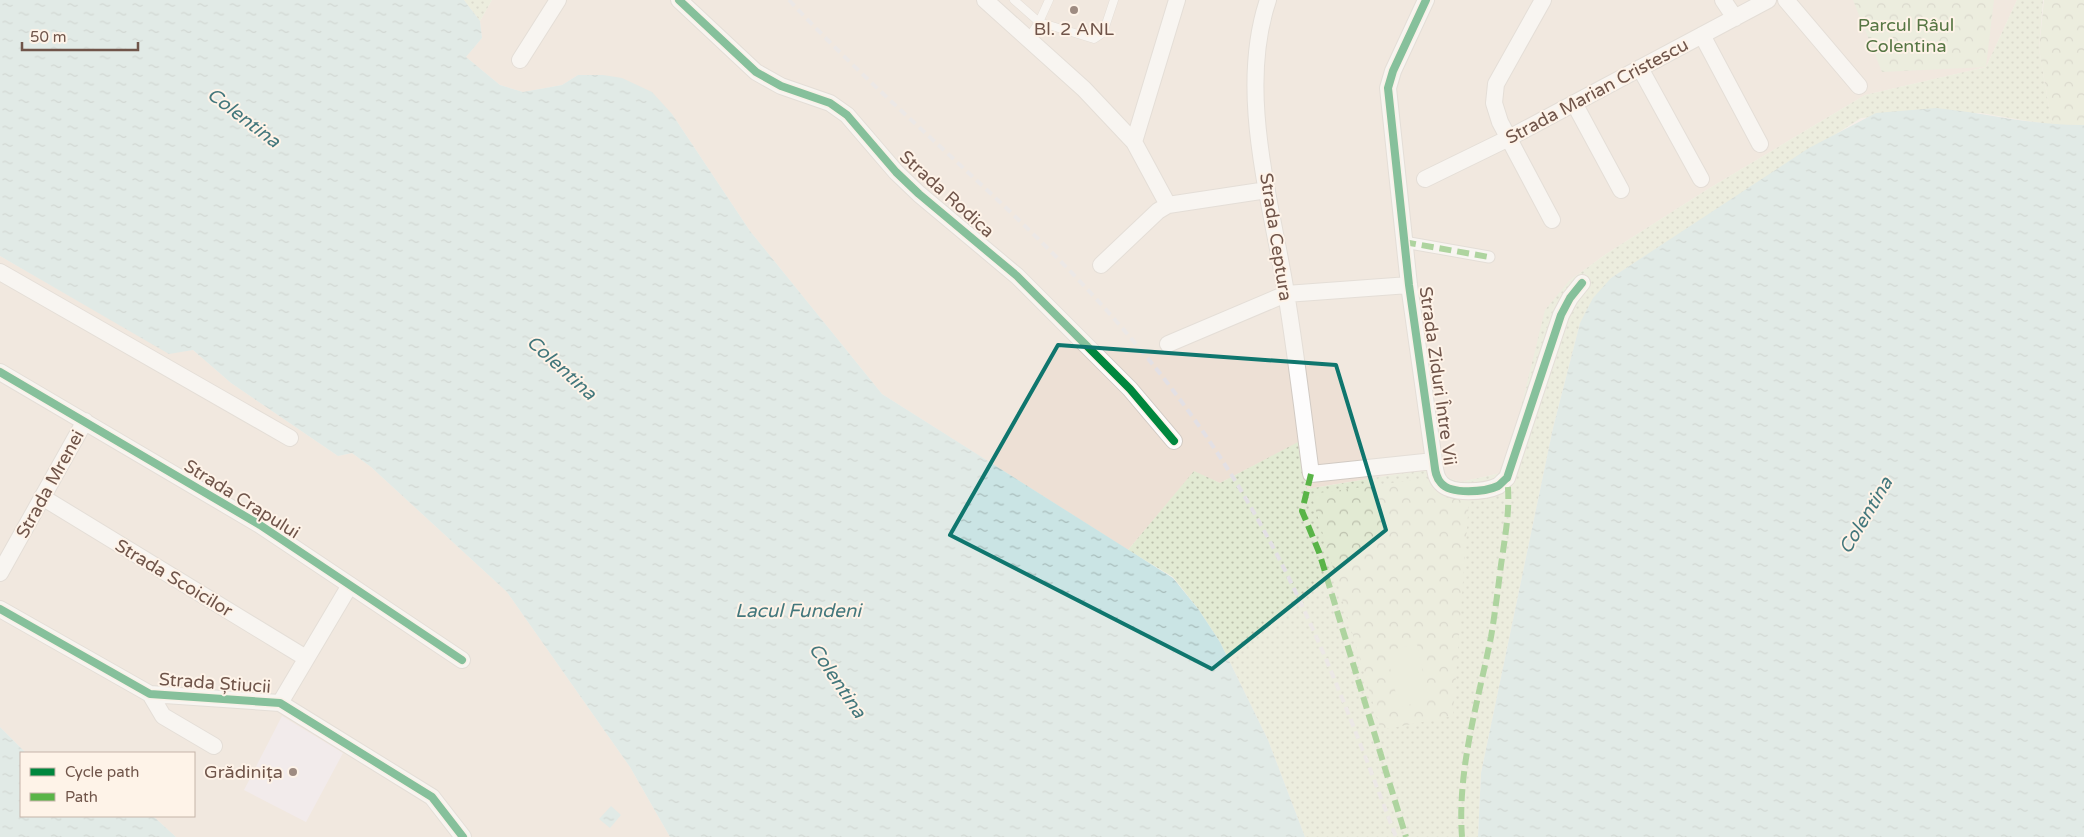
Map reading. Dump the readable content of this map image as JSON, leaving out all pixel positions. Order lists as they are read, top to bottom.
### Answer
{
  "streets": {
    "street": [
      "Strada Marian Cristescu",
      "Strada Rodica",
      "Strada Ceptura",
      "Strada Ziduri Între Vii",
      "Strada Mrenei",
      "Strada Crapului",
      "Strada Scoicilor",
      "Strada Știucii"
    ]
  },
  "crossings": [
    ["Strada Ceptura", "Strada Ziduri Între Vii"],
    ["Strada Mrenei", "Strada Crapului"],
    ["Strada Mrenei", "Strada Scoicilor"]
  ],
  "water": ["Colentina", "Lacul Fundeni"],
  "parks": ["Parcul Râul Colentina"],
  "places": ["Bl. 2 ANL", "Grădinița"],
  "legend": ["Cycle path", "Path"],
  "scale_bar": "50 m"
}
